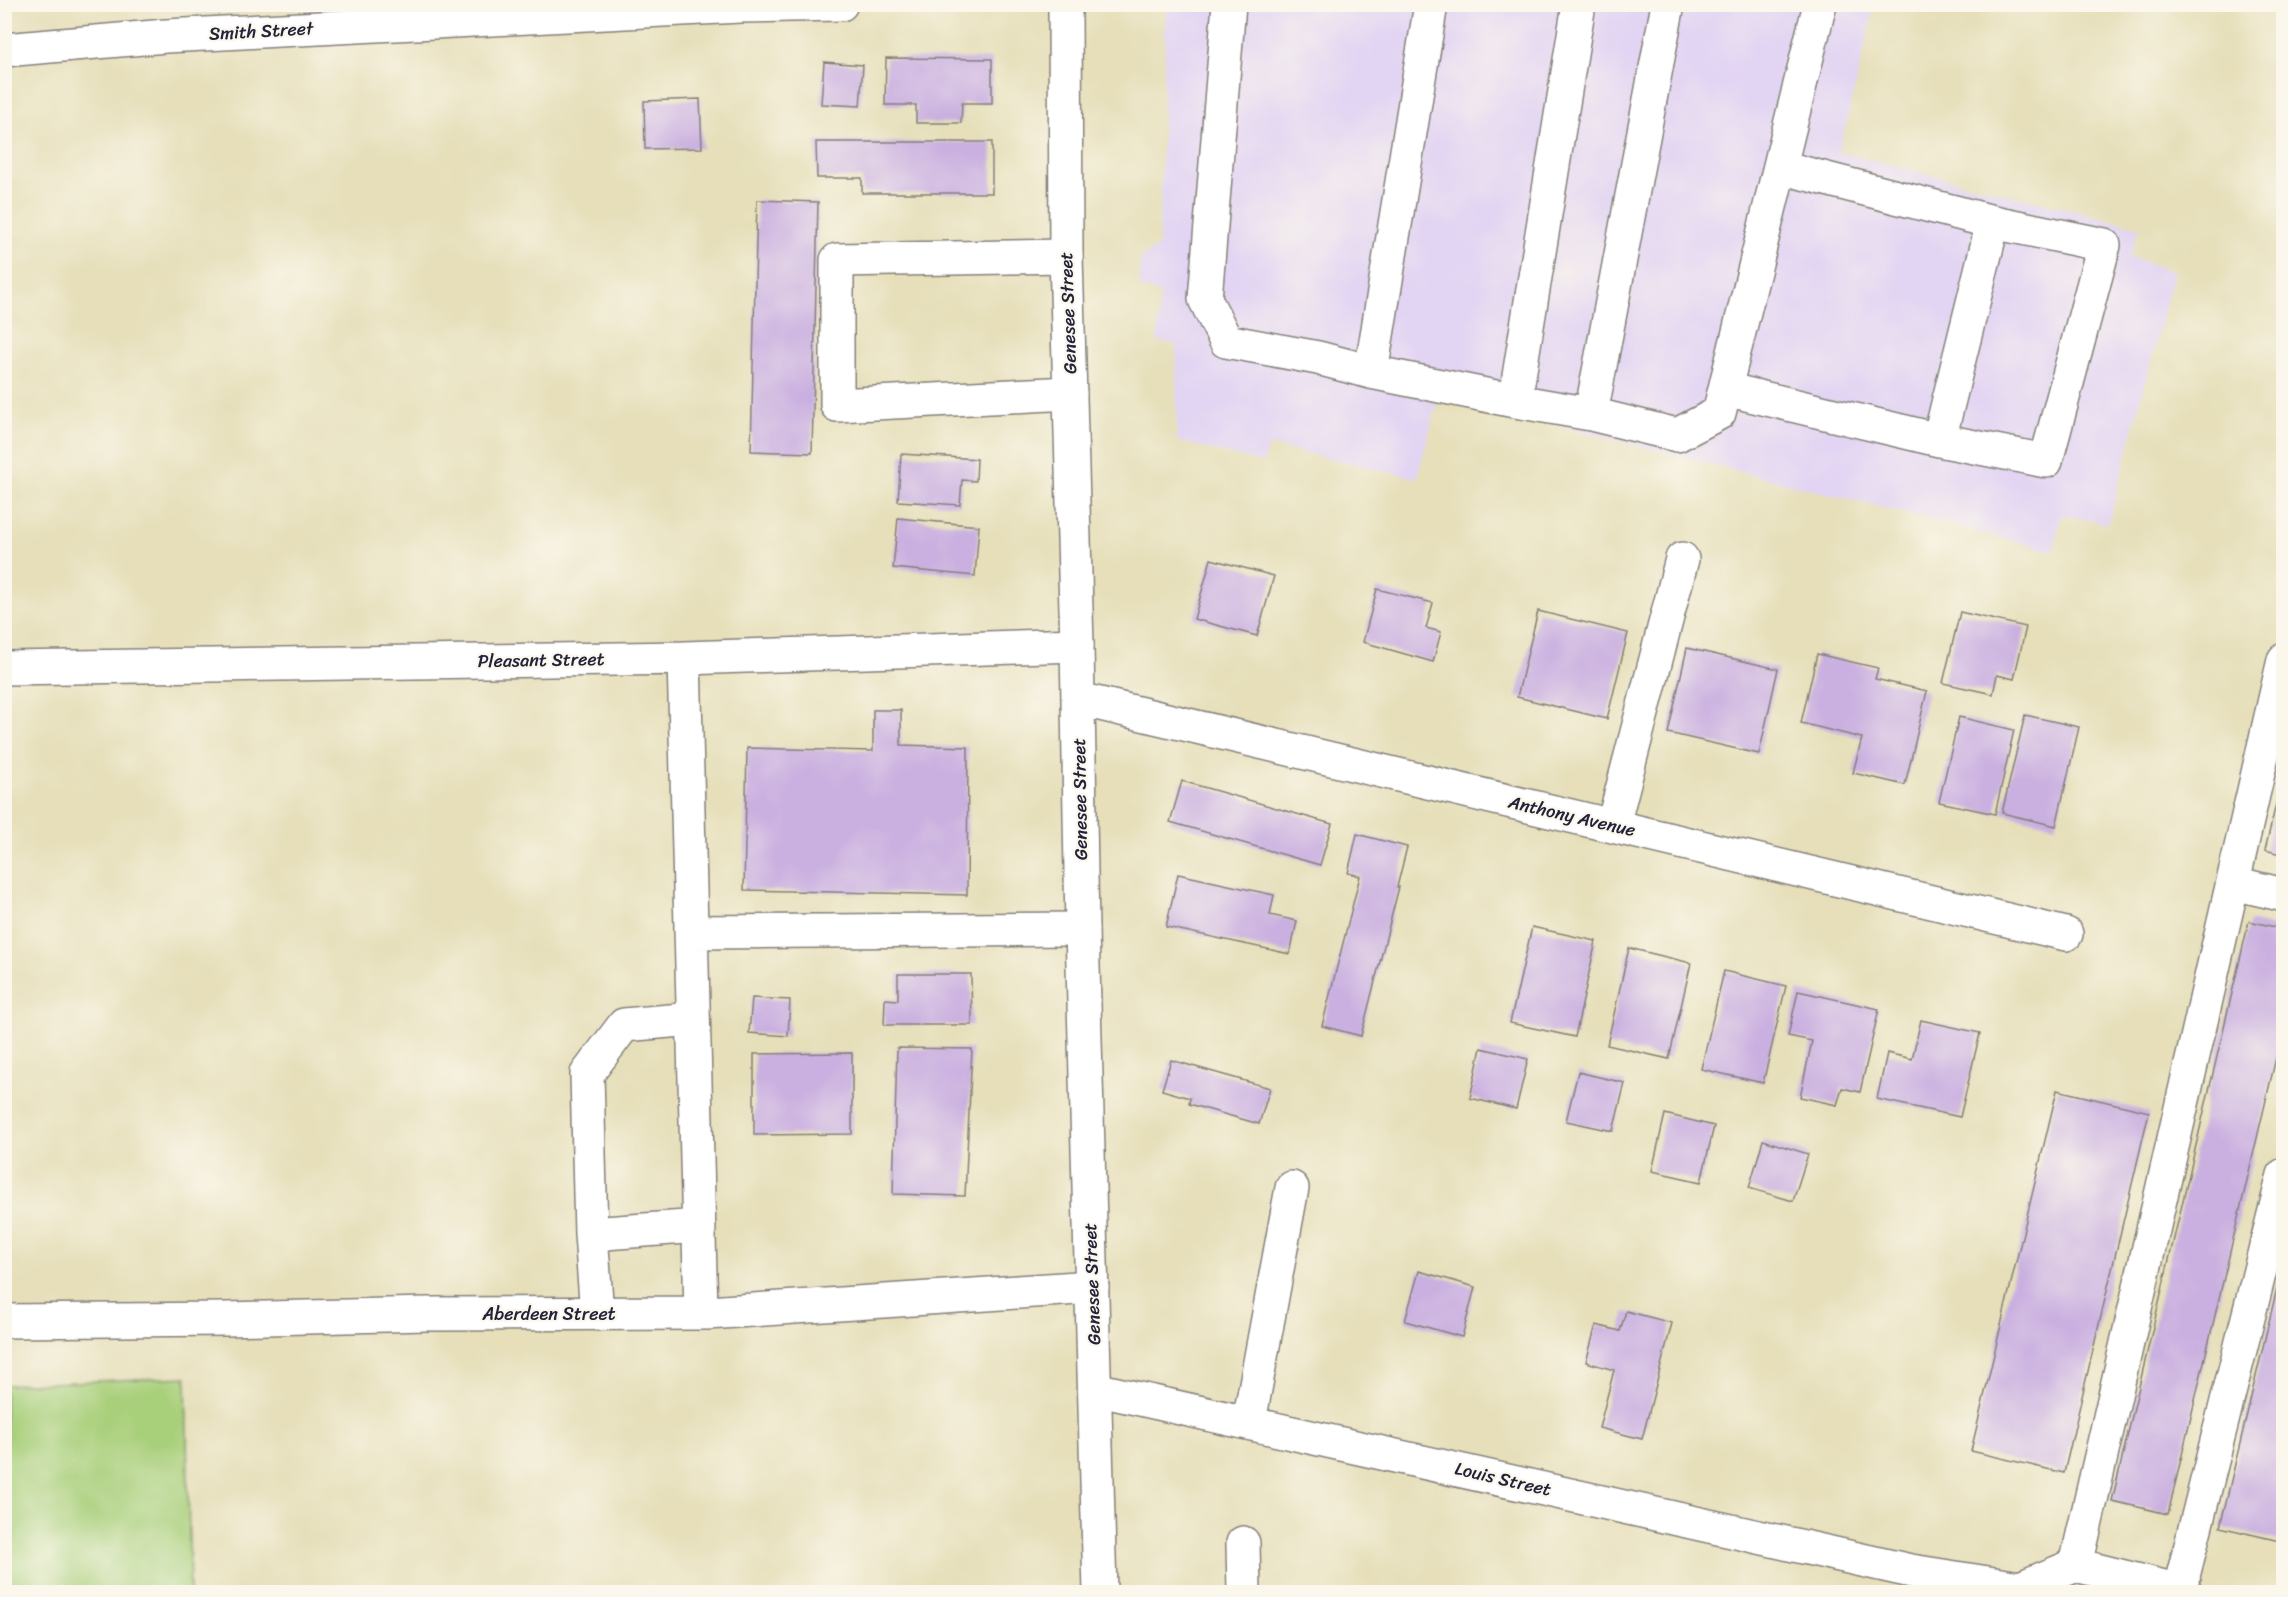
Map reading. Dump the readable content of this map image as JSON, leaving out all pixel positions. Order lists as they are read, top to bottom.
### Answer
{
  "streets": {
    "street": [
      "Smith Street",
      "Genesee Street",
      "Pleasant Street",
      "Anthony Avenue",
      "Aberdeen Street",
      "Louis Street"
    ]
  },
  "crossings": [
    ["Genesee Street", "Pleasant Street"],
    ["Genesee Street", "Anthony Avenue"],
    ["Genesee Street", "Aberdeen Street"],
    ["Genesee Street", "Louis Street"]
  ]
}
